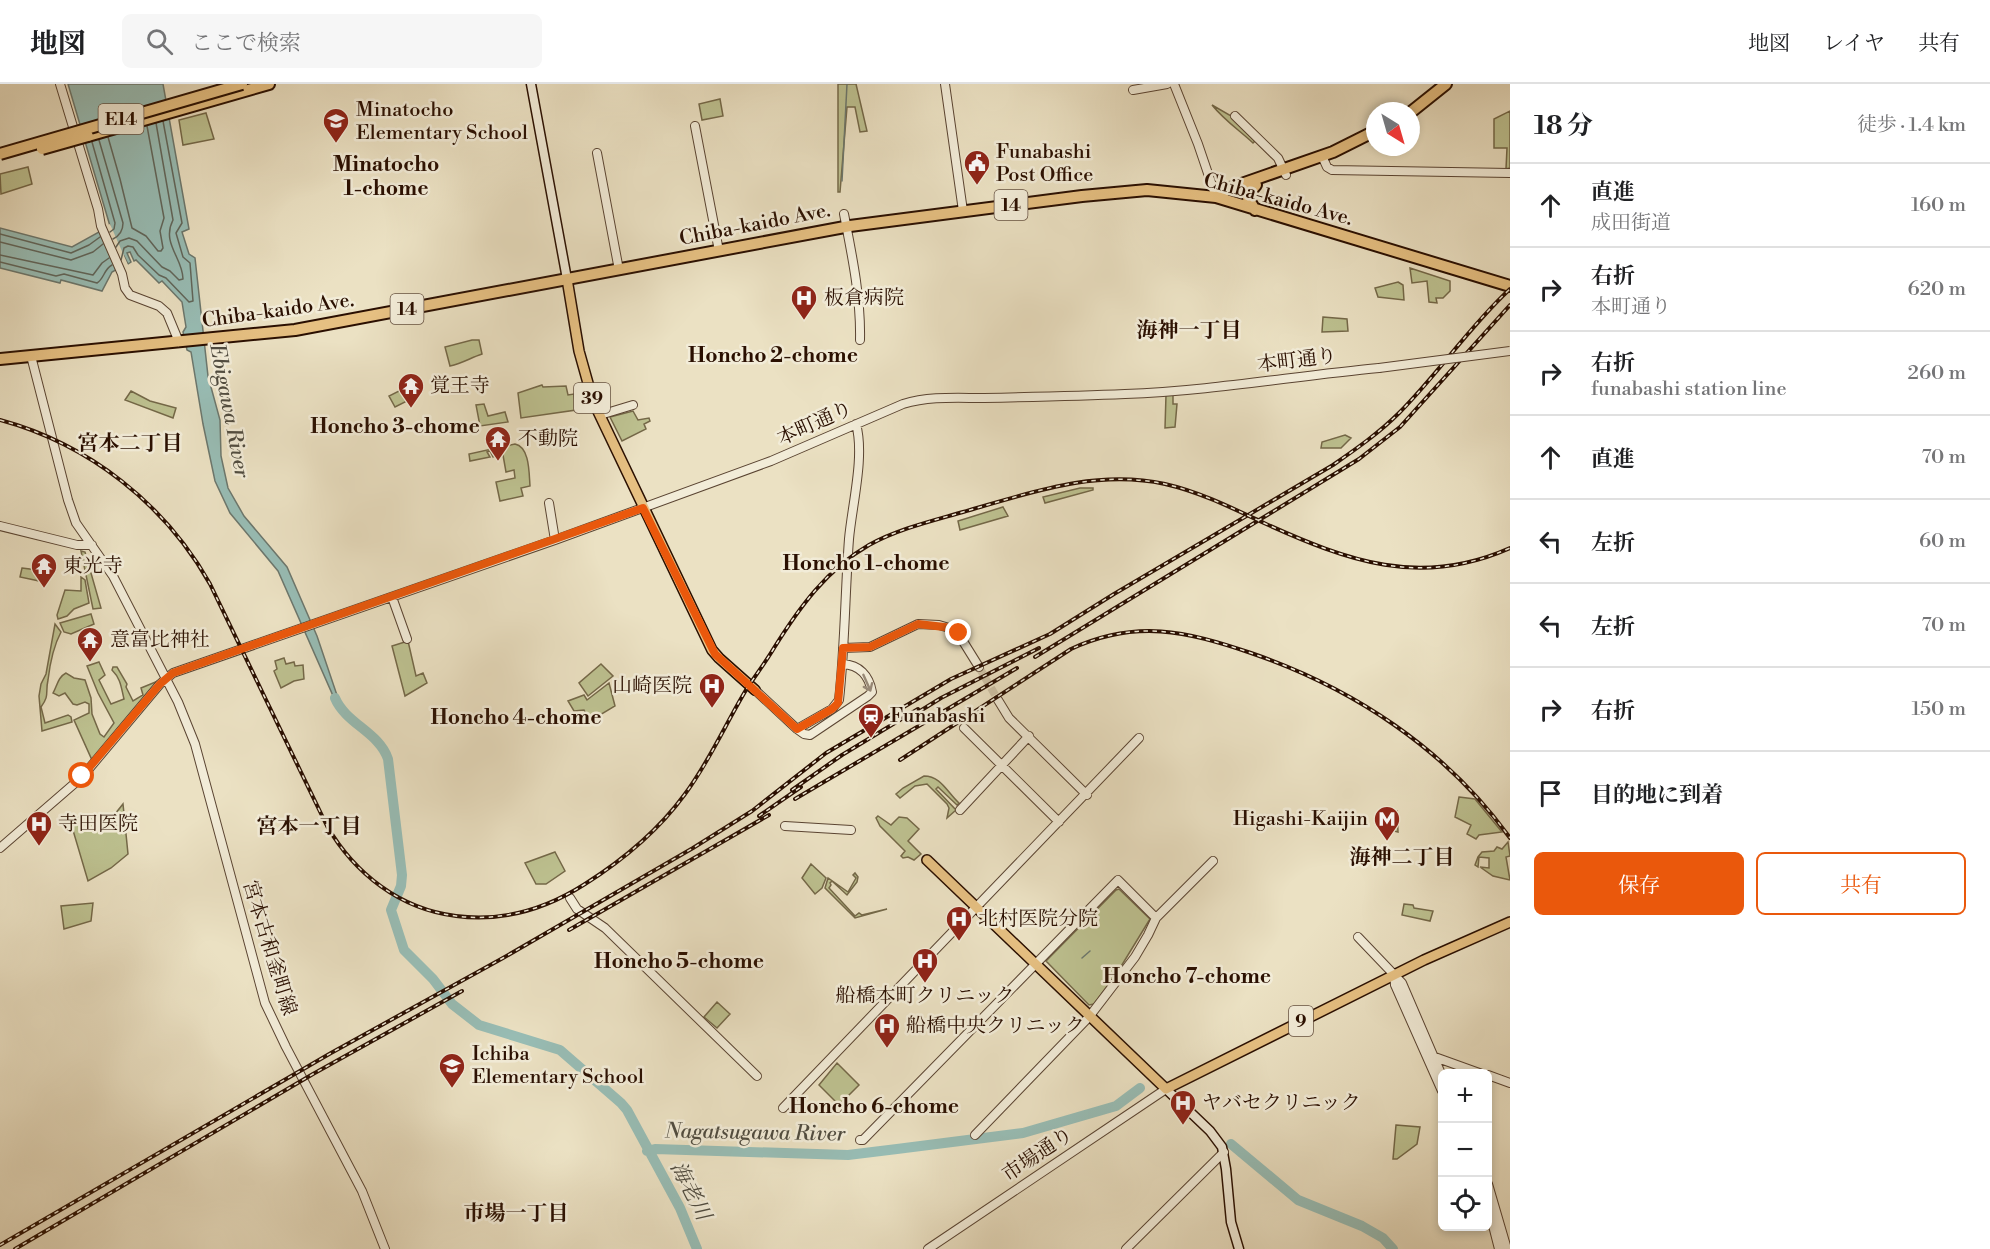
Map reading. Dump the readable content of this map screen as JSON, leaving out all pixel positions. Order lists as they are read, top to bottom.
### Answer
{
  "streets": {
    "highway": ["E14", "Chiba-kaido Ave.", "14"],
    "main road": ["39", "9"],
    "street": ["本町通り", "宮本古和釜町線", "市場通り"]
  },
  "crossings": [
    ["Chiba-kaido Ave.", "14"],
    ["Chiba-kaido Ave.", "39"],
    ["本町通り", "39"],
    ["本町通り", "宮本古和釜町線"],
    ["9", "市場通り"]
  ],
  "districts": [
    "Minatocho 1-chome",
    "海神一丁目",
    "Honcho 2-chome",
    "Honcho 3-chome",
    "宮本二丁目",
    "Honcho 1-chome",
    "Honcho 4-chome",
    "宮本一丁目",
    "海神二丁目",
    "Honcho 5-chome",
    "Honcho 7-chome",
    "Honcho 6-chome",
    "市場一丁目"
  ],
  "water": ["Ebigawa River", "Nagatsugawa River", "海老川"],
  "places": {
    "school or university": ["Minatocho Elementary School", "Ichiba Elementary School"],
    "public building": ["Funabashi Post Office"],
    "hospital": [
      "板倉病院",
      "山崎医院",
      "寺田医院",
      "北村医院分院",
      "船橋本町クリニック",
      "船橋中央クリニック",
      "ヤバセクリニック"
    ],
    "temple": [
      "覚王寺",
      "不動院",
      "東光寺",
      "意富比神社"
    ],
    "station": ["Funabashi"],
    "metro station": ["Higashi-Kaijin"]
  },
  "north": "bottom right",
  "page": {
    "header": "地図",
    "search": "ここで検索",
    "nav": ["地図", "レイヤ", "共有"],
    "heading": ["18 分", "徒歩 · 1.4 km"],
    "list": [
      ["直進", "成田街道", "160 m"],
      ["右折", "本町通り", "620 m"],
      ["右折", "funabashi station line", "260 m"],
      ["直進", "70 m"],
      ["左折", "60 m"],
      ["左折", "70 m"],
      ["右折", "150 m"],
      "目的地に到着"
    ],
    "buttons": ["保存", "共有"],
    "map_buttons": ["+", "−"]
  }
}
